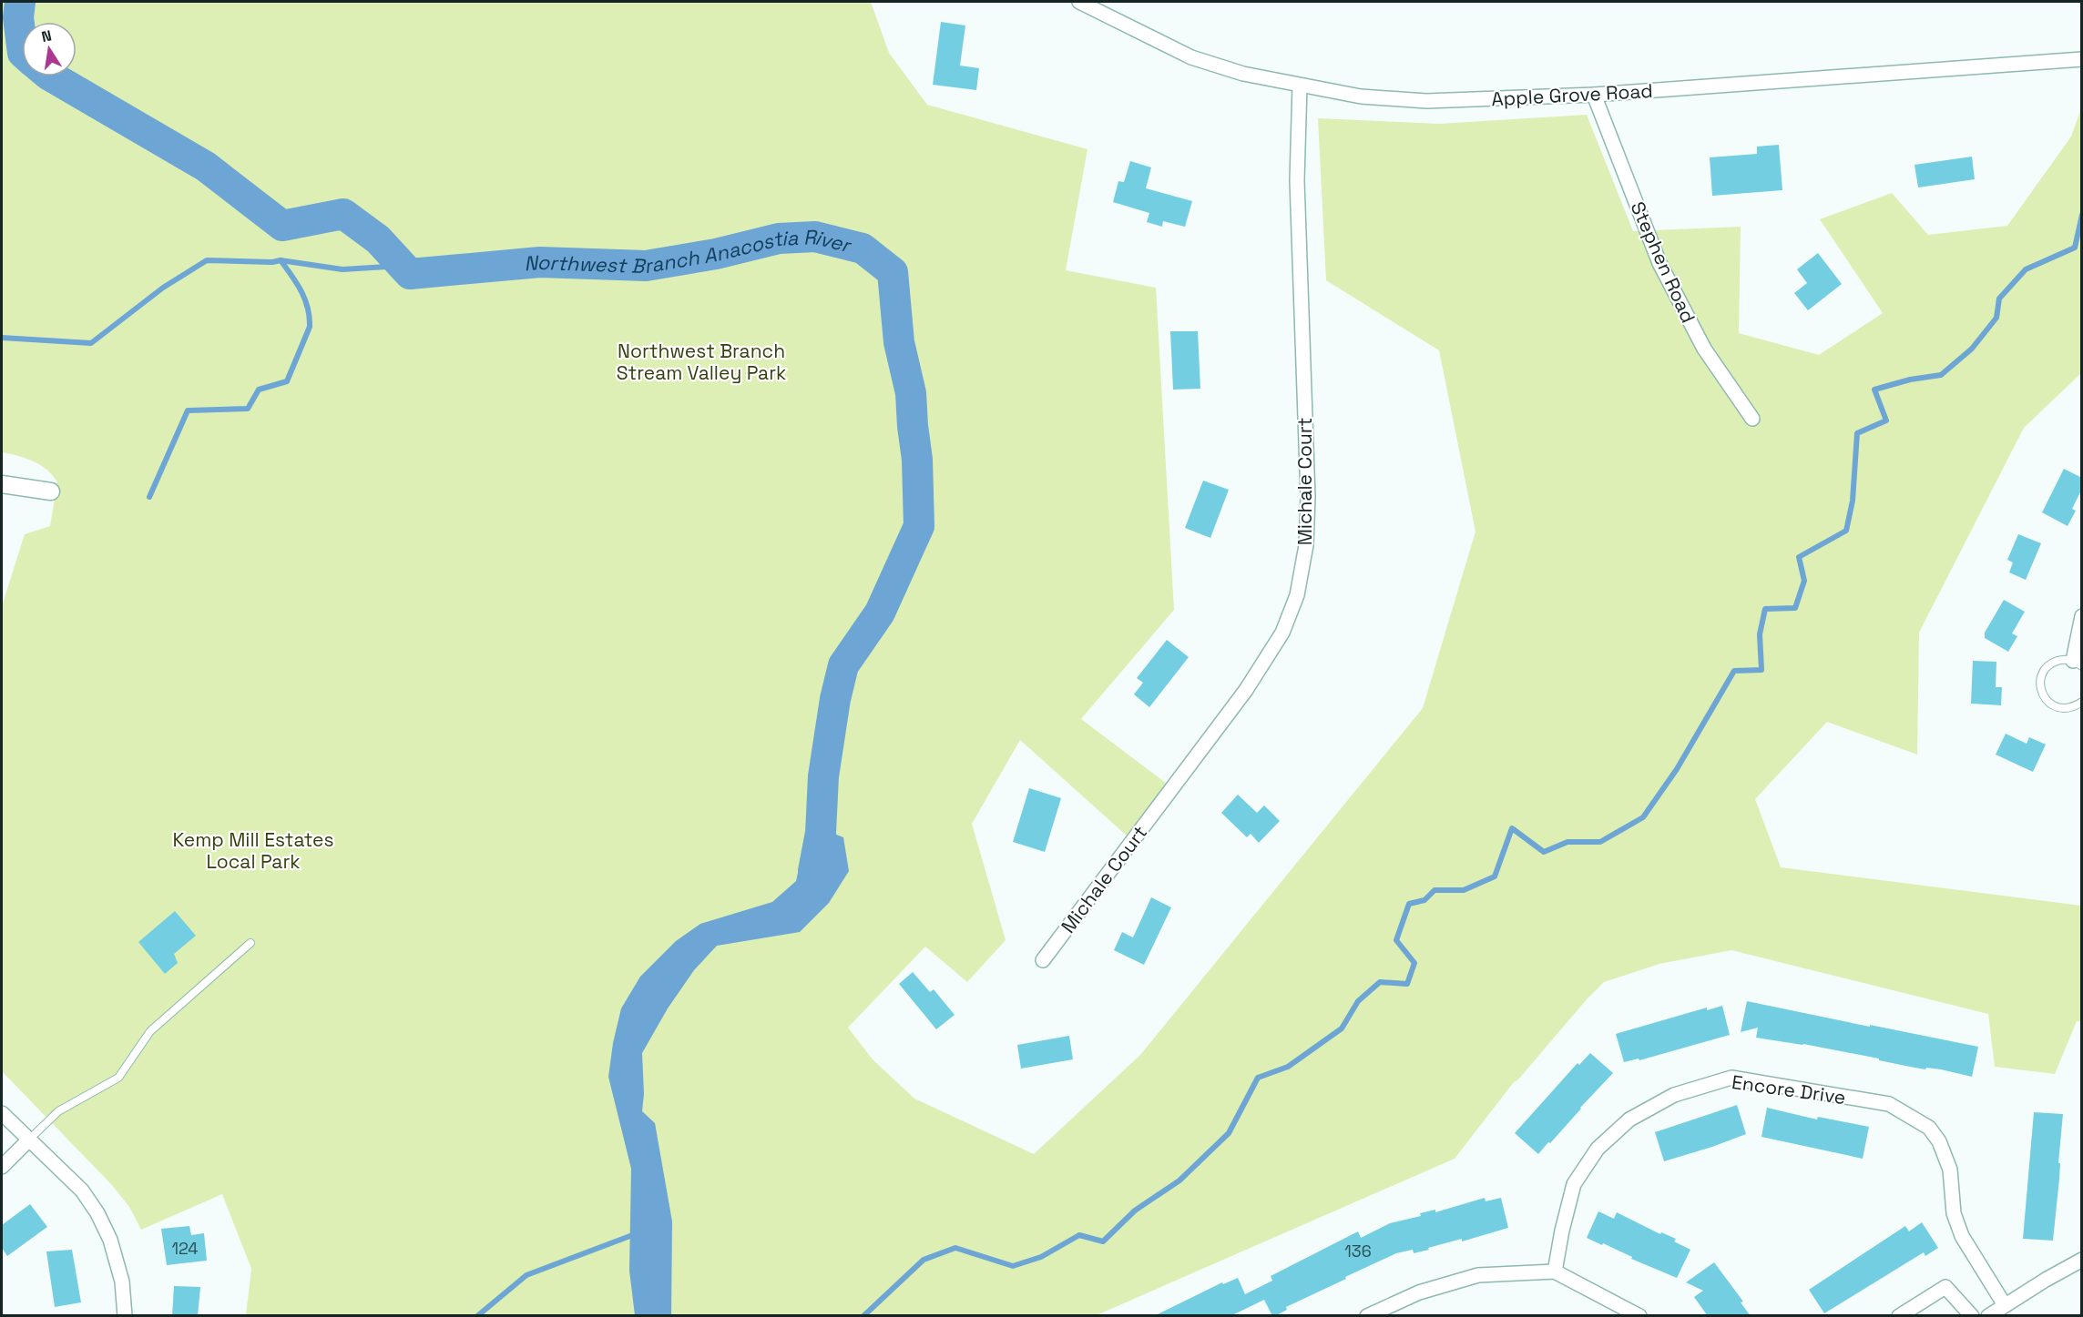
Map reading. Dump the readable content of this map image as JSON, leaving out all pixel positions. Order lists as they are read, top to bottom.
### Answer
{
  "streets": {
    "street": [
      "Apple Grove Road",
      "Stephen Road",
      "Michale Court",
      "Encore Drive"
    ]
  },
  "crossings": [
    ["Apple Grove Road", "Stephen Road"],
    ["Apple Grove Road", "Michale Court"]
  ],
  "water": ["Northwest Branch Anacostia River"],
  "parks": ["Northwest Branch Stream Valley Park", "Kemp Mill Estates Local Park"],
  "house_numbers": ["124", "136"],
  "north": "top"
}
